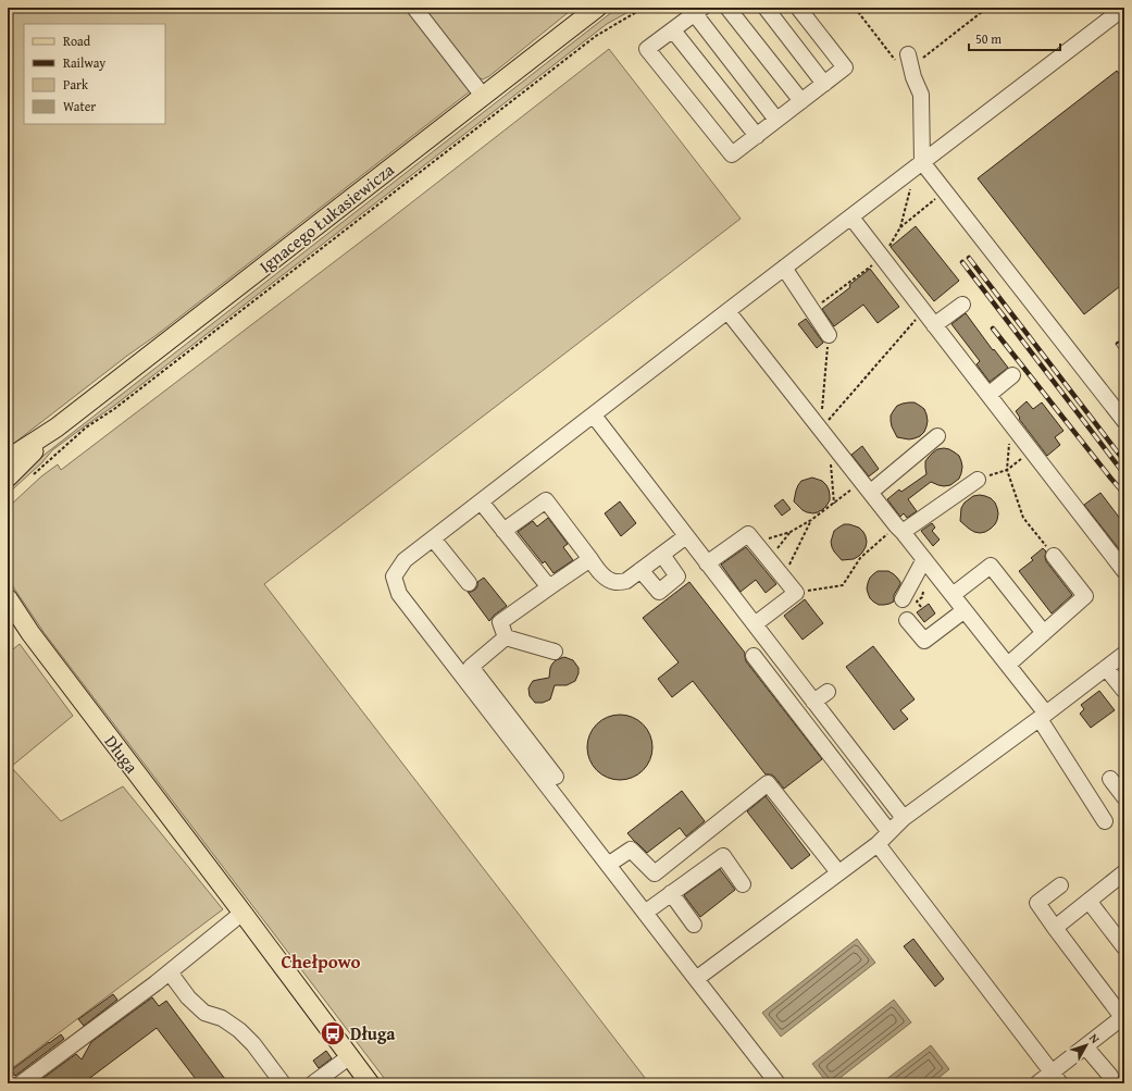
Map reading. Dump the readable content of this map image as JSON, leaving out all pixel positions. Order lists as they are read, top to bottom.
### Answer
{
  "streets": {
    "main road": ["Ignacego Łukasiewicza", "Długa"]
  },
  "districts": ["Chełpowo"],
  "places": {
    "bus stop": ["Długa"]
  },
  "legend": [
    "Road",
    "Railway",
    "Park",
    "Water"
  ],
  "scale_bar": "50 m",
  "north": "top right"
}
